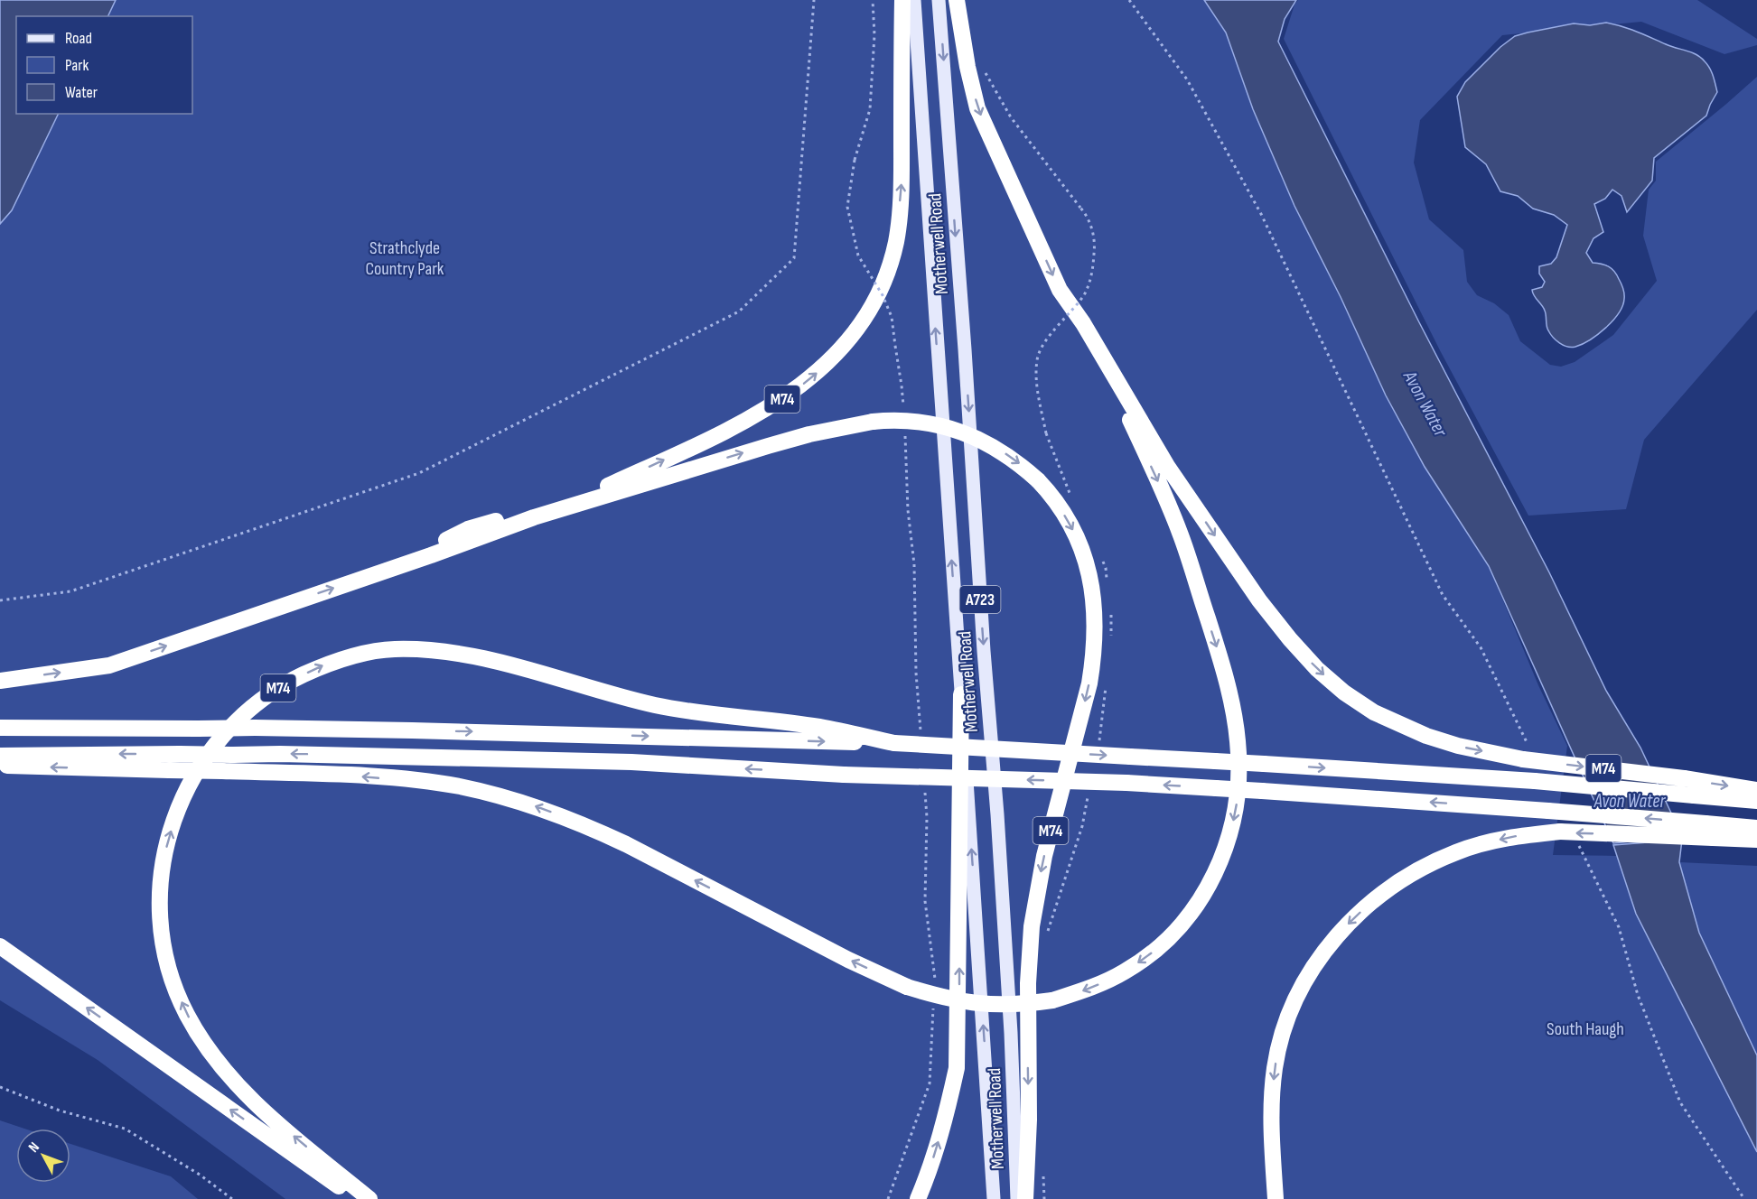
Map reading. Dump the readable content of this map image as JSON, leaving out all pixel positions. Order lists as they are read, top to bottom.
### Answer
{
  "streets": {
    "highway": ["M74"],
    "main road": ["Motherwell Road", "A723"]
  },
  "water": ["Avon Water"],
  "parks": ["Strathclyde Country Park", "South Haugh"],
  "legend": ["Road", "Park", "Water"],
  "north": "top left"
}
